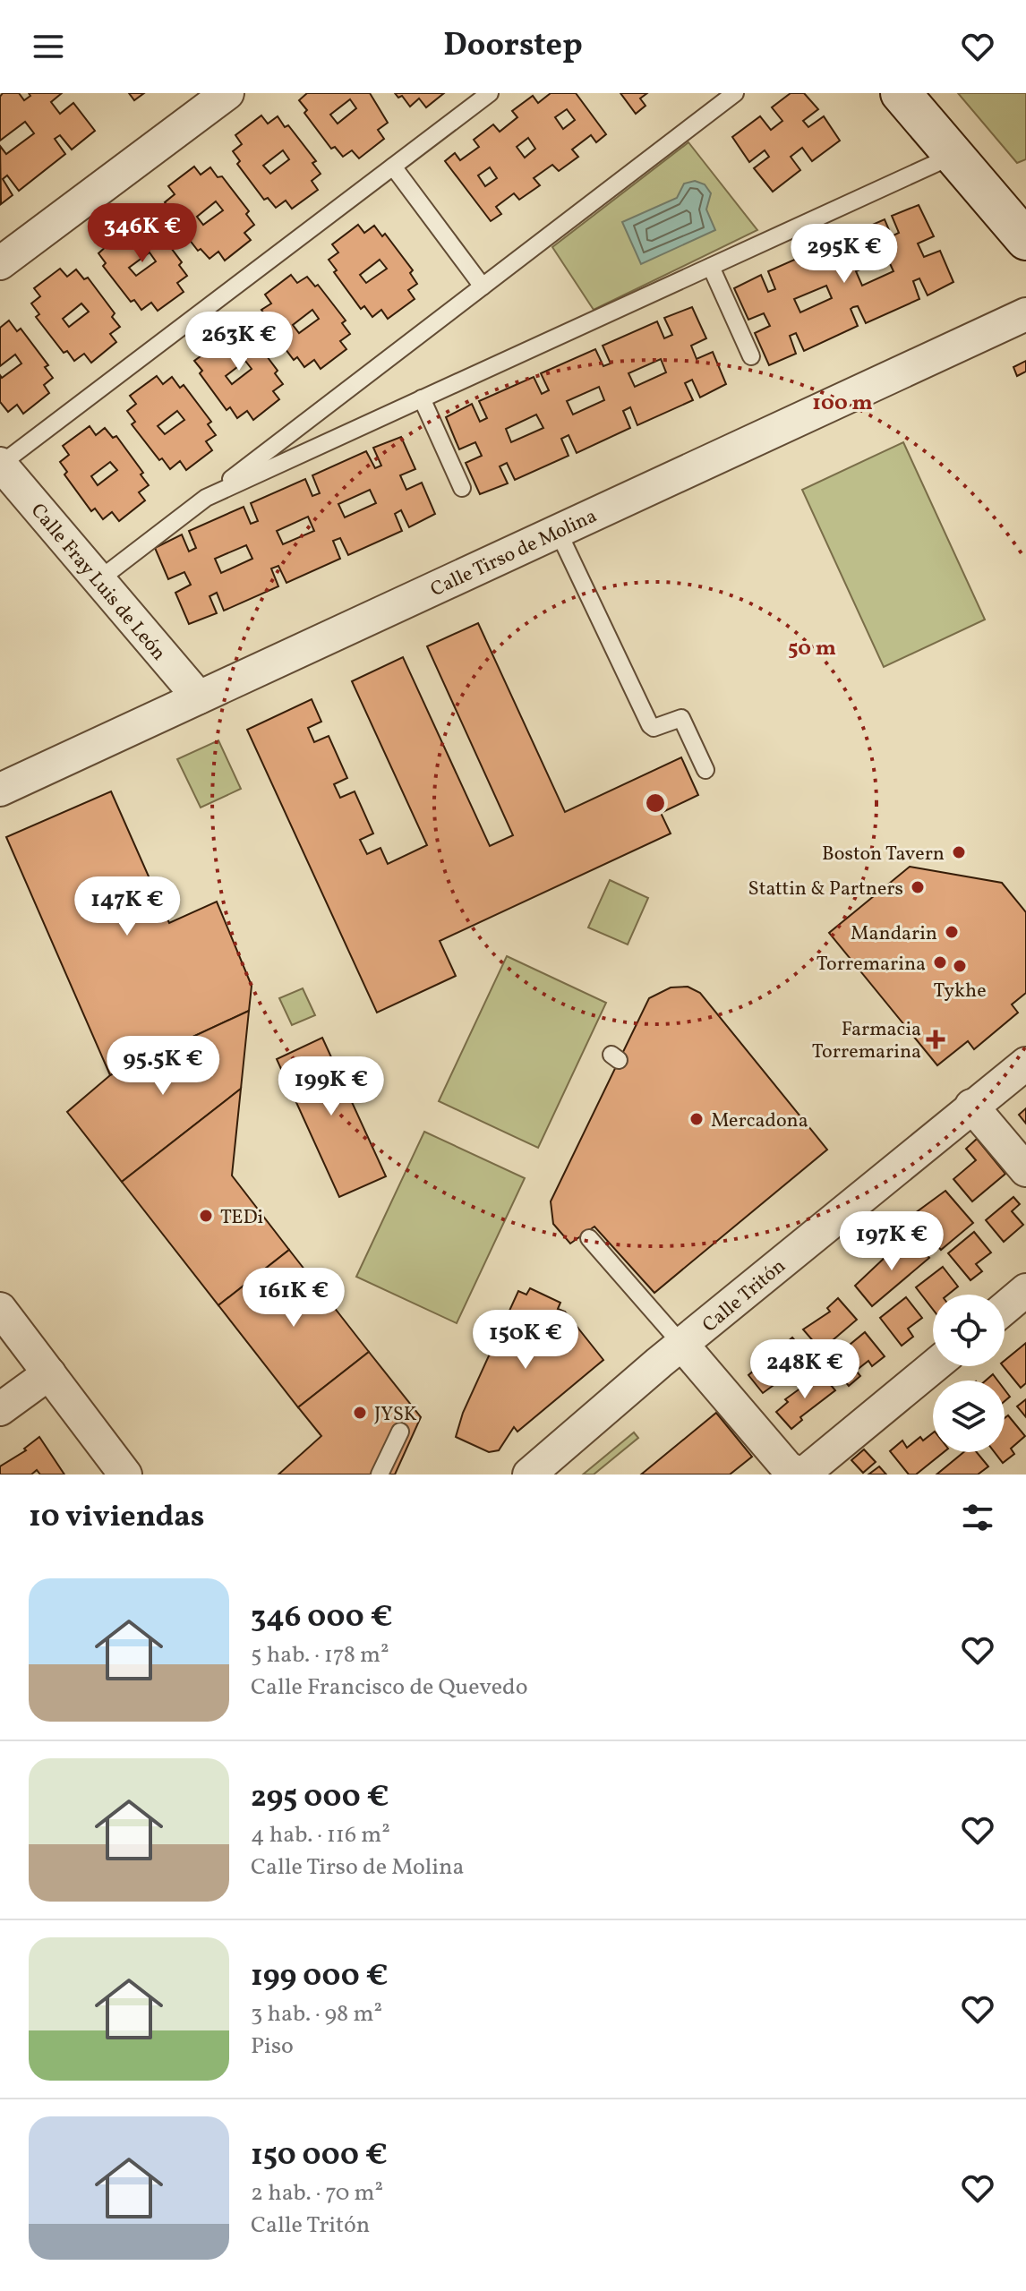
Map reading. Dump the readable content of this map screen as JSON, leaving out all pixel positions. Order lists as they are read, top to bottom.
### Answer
{
  "streets": {
    "street": ["Calle Tirso de Molina", "Calle Fray Luis de León", "Calle Tritón"]
  },
  "crossings": [
    ["Calle Tirso de Molina", "Calle Fray Luis de León"]
  ],
  "places": {
    "other": [
      "Boston Tavern",
      "Stattin & Partners",
      "Mandarin",
      "Torremarina",
      "Tykhe",
      "Mercadona",
      "TEDi",
      "JYSK"
    ],
    "health": ["Farmacia Torremarina"]
  },
  "page": {
    "header": "Doorstep",
    "price": [
      "346K €",
      "295K €",
      "263K €",
      "147K €",
      "95.5K €",
      "199K €",
      "197K €",
      "161K €",
      "150K €",
      "248K €"
    ],
    "heading": "10 viviendas",
    "list": [
      {
        "name": "346 000 €",
        "note": "5 hab. · 178 m² · Calle Francisco de Quevedo"
      },
      {
        "name": "295 000 €",
        "note": "4 hab. · 116 m² · Calle Tirso de Molina"
      },
      {
        "name": "199 000 €",
        "note": "3 hab. · 98 m² · Piso"
      },
      {
        "name": "150 000 €",
        "note": "2 hab. · 70 m² · Calle Tritón"
      }
    ]
  },
  "rings": ["100 m", "50 m"]
}
